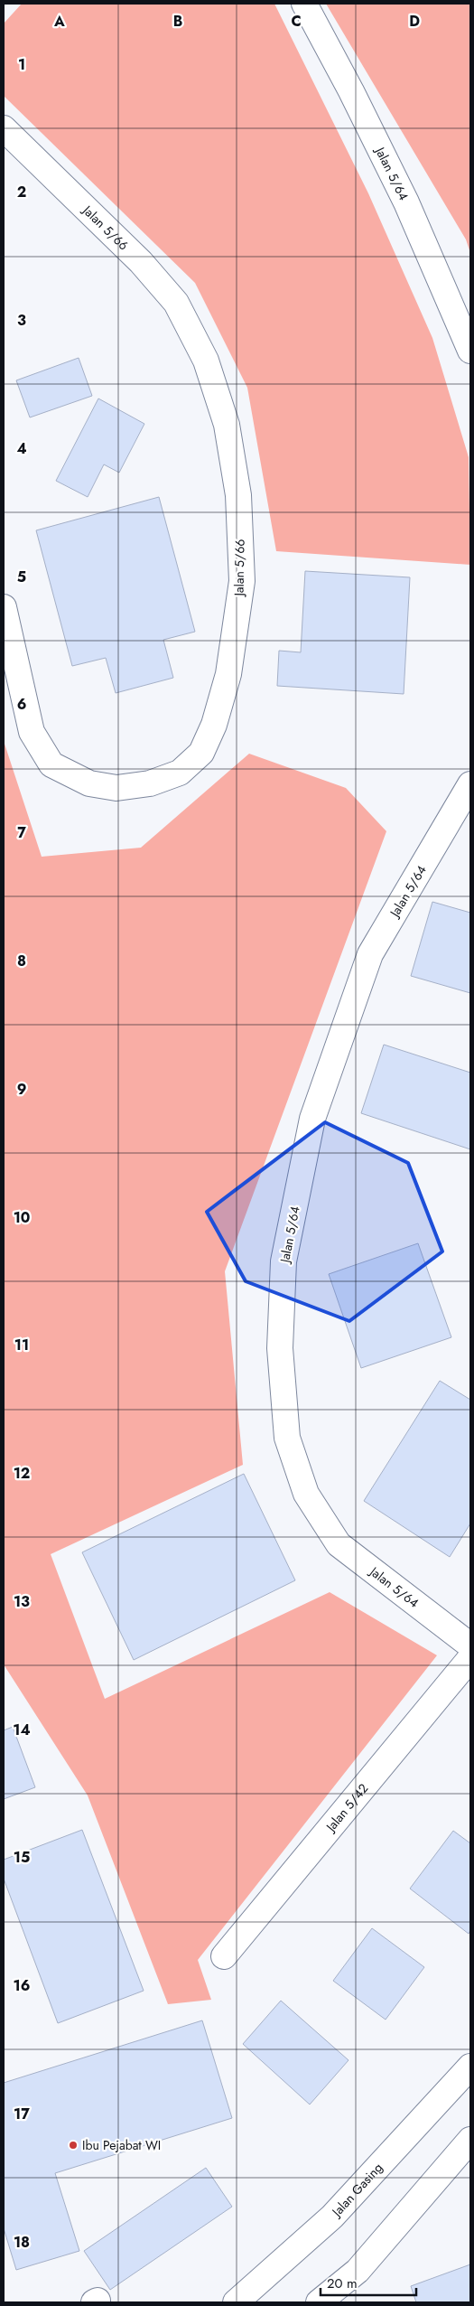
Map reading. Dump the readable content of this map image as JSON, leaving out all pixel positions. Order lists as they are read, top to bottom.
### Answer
{
  "streets": {
    "street": [
      "Jalan 5/64",
      "Jalan 5/66",
      "Jalan 5/42",
      "Jalan Gasing"
    ]
  },
  "places": ["Ibu Pejabat WI"],
  "scale_bar": "20 m",
  "grid": {
    "columns": [
      "A",
      "B",
      "C",
      "D"
    ],
    "rows": [
      "1",
      "2",
      "3",
      "4",
      "5",
      "6",
      "7",
      "8",
      "9",
      "10",
      "11",
      "12",
      "13",
      "14",
      "15",
      "16",
      "17",
      "18"
    ]
  }
}
